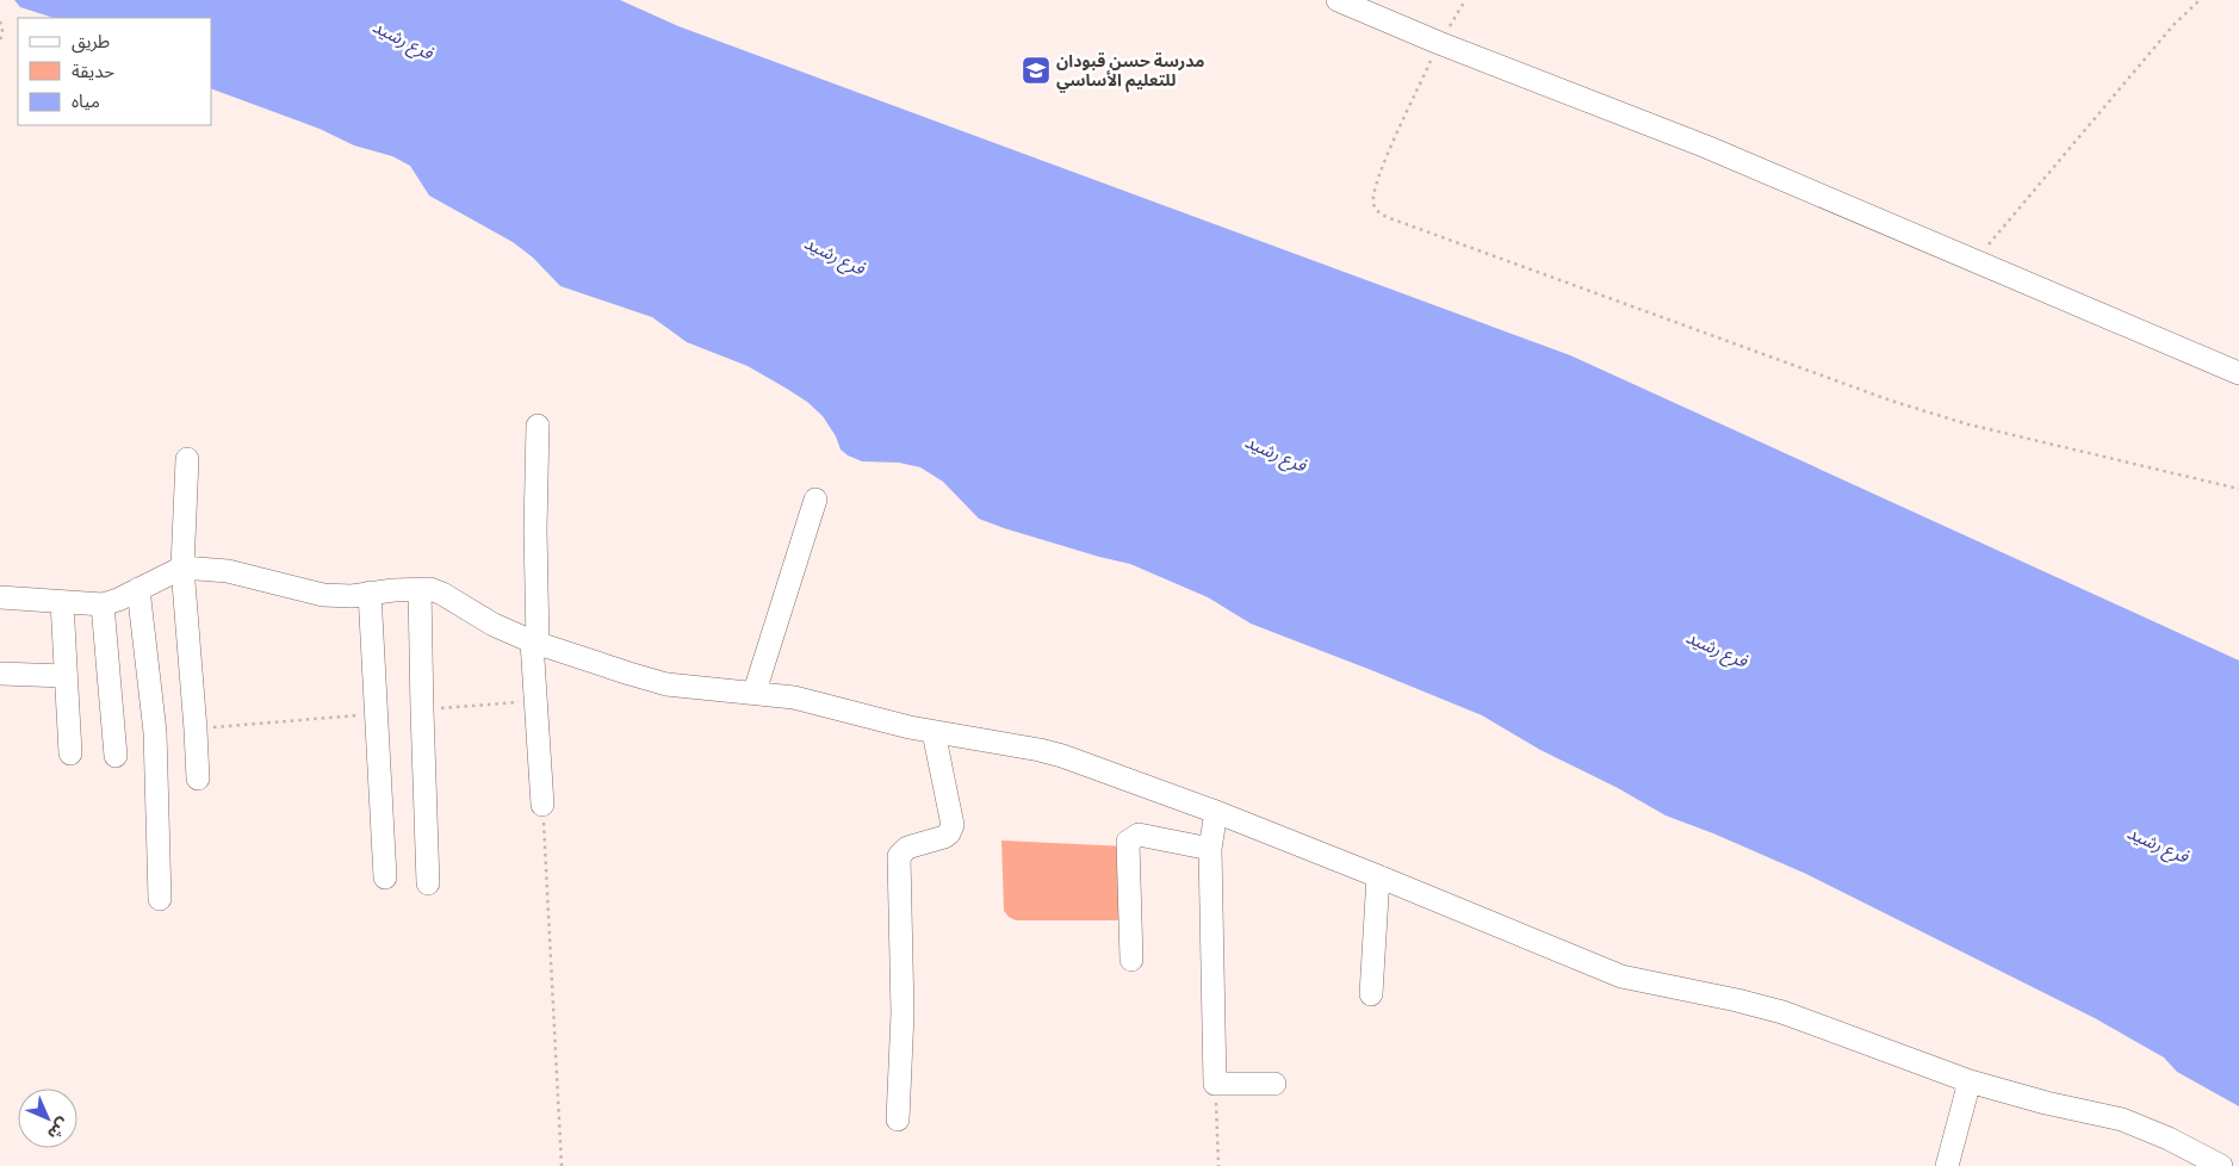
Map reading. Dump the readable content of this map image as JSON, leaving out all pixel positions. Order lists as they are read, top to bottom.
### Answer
{
  "water": ["فرع رشيد"],
  "places": {
    "school or university": ["مدرسة حسن قبودان للتعليم الأساسي"]
  },
  "legend": ["طريق", "حديقة", "مياه"],
  "north": "bottom right"
}
